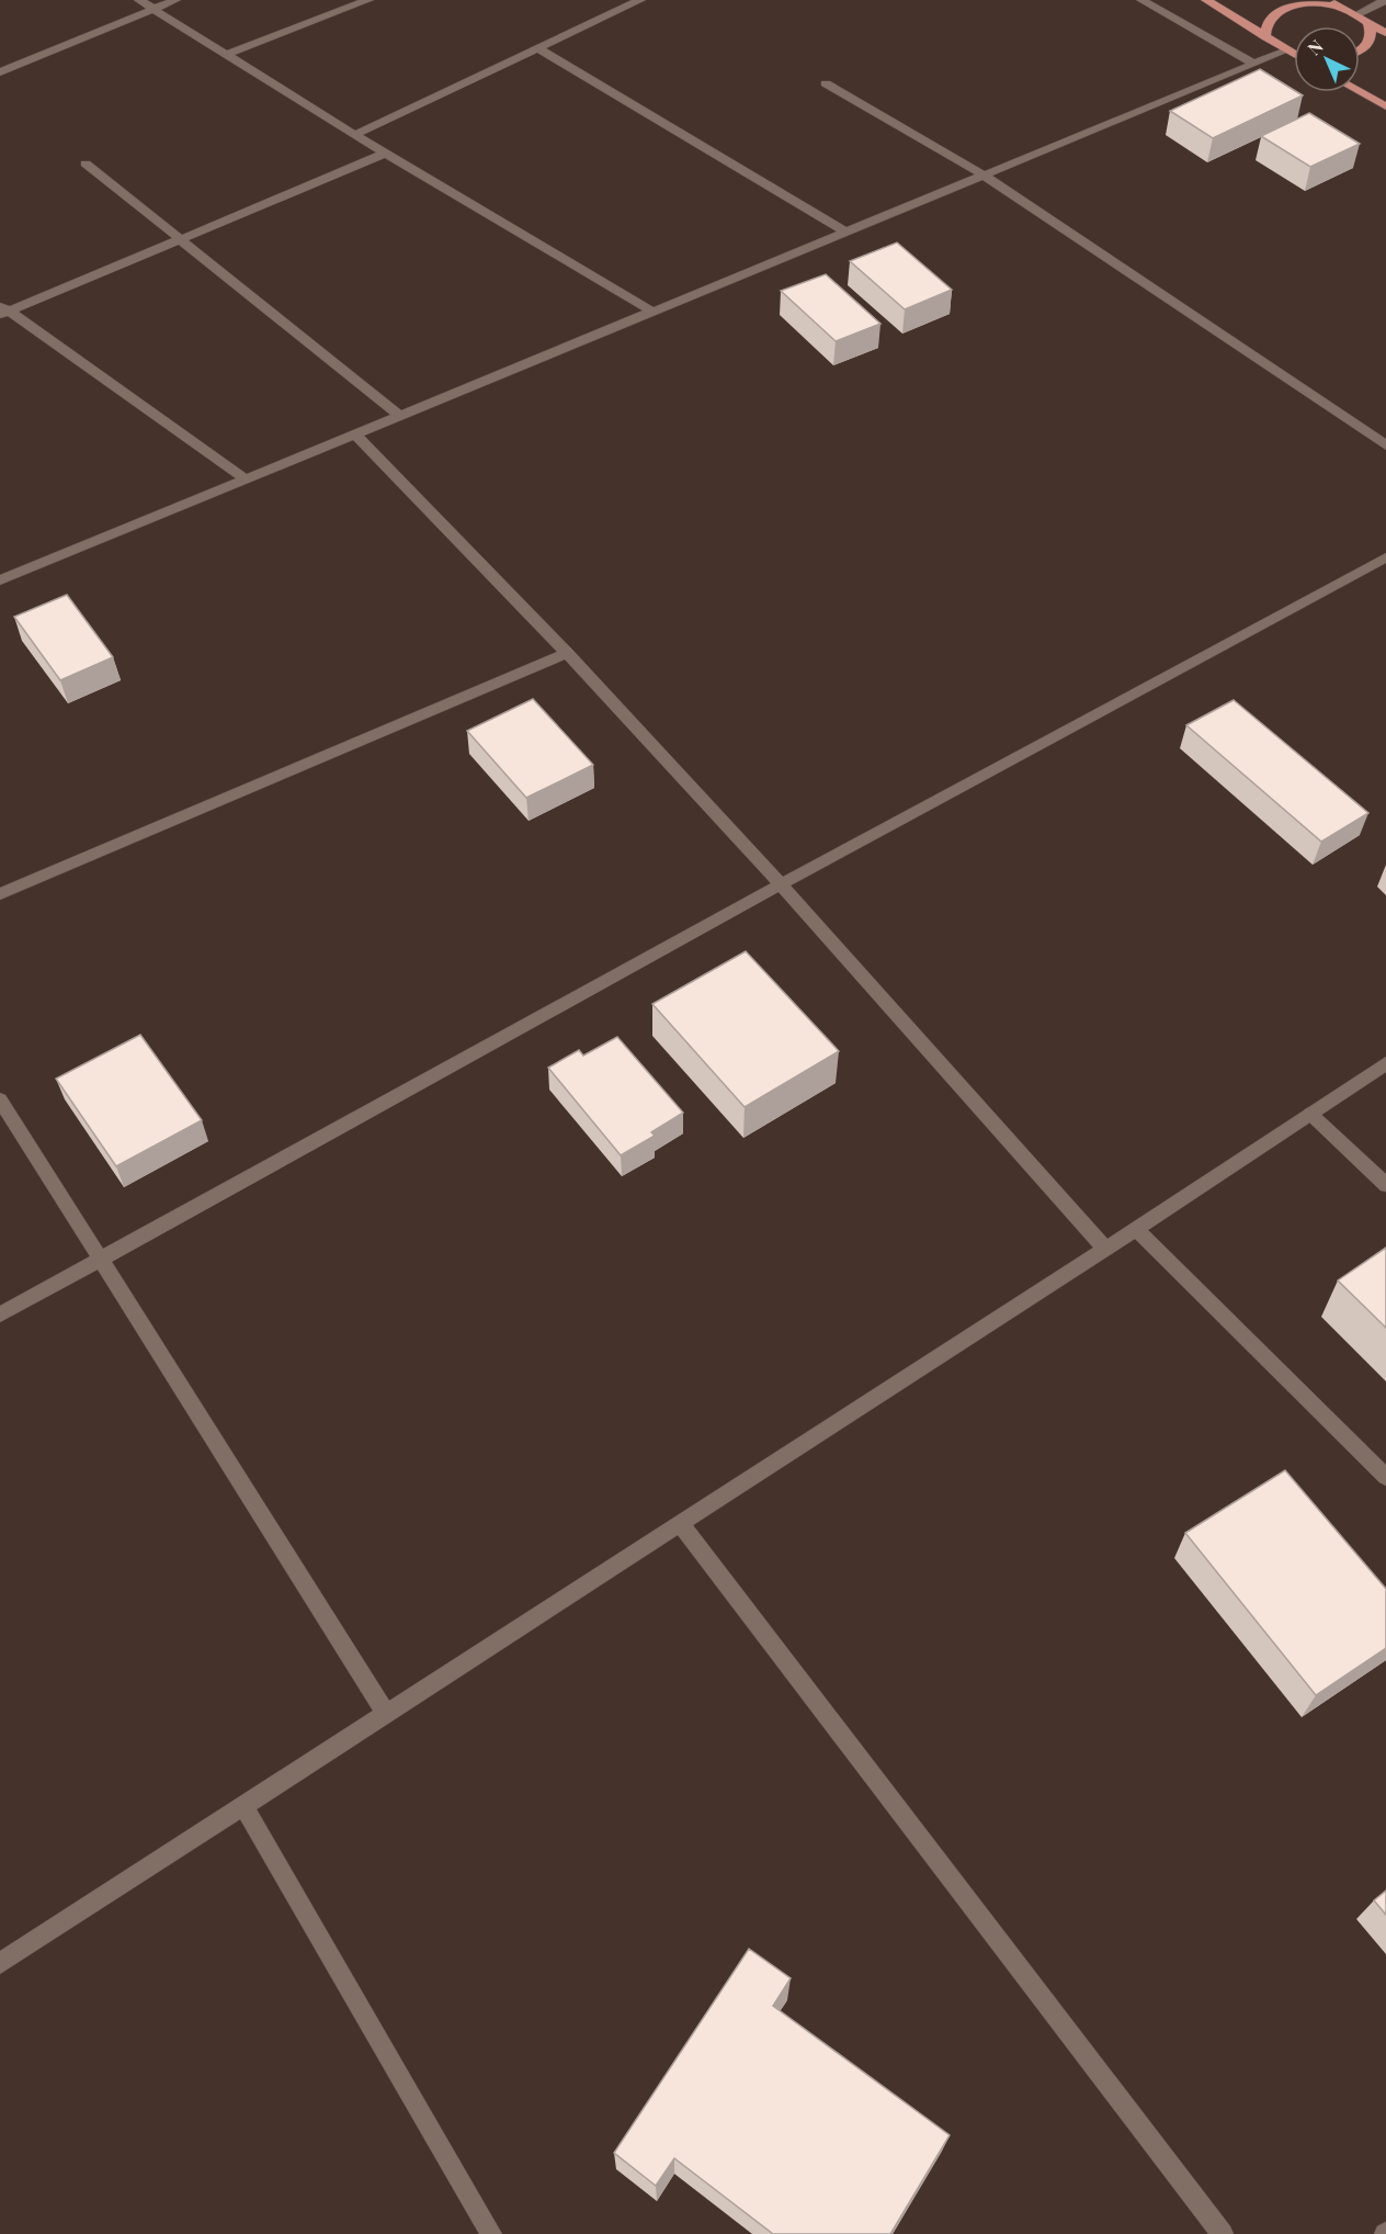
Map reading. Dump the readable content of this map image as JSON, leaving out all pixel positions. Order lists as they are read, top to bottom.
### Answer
{
  "north": "top left"
}
